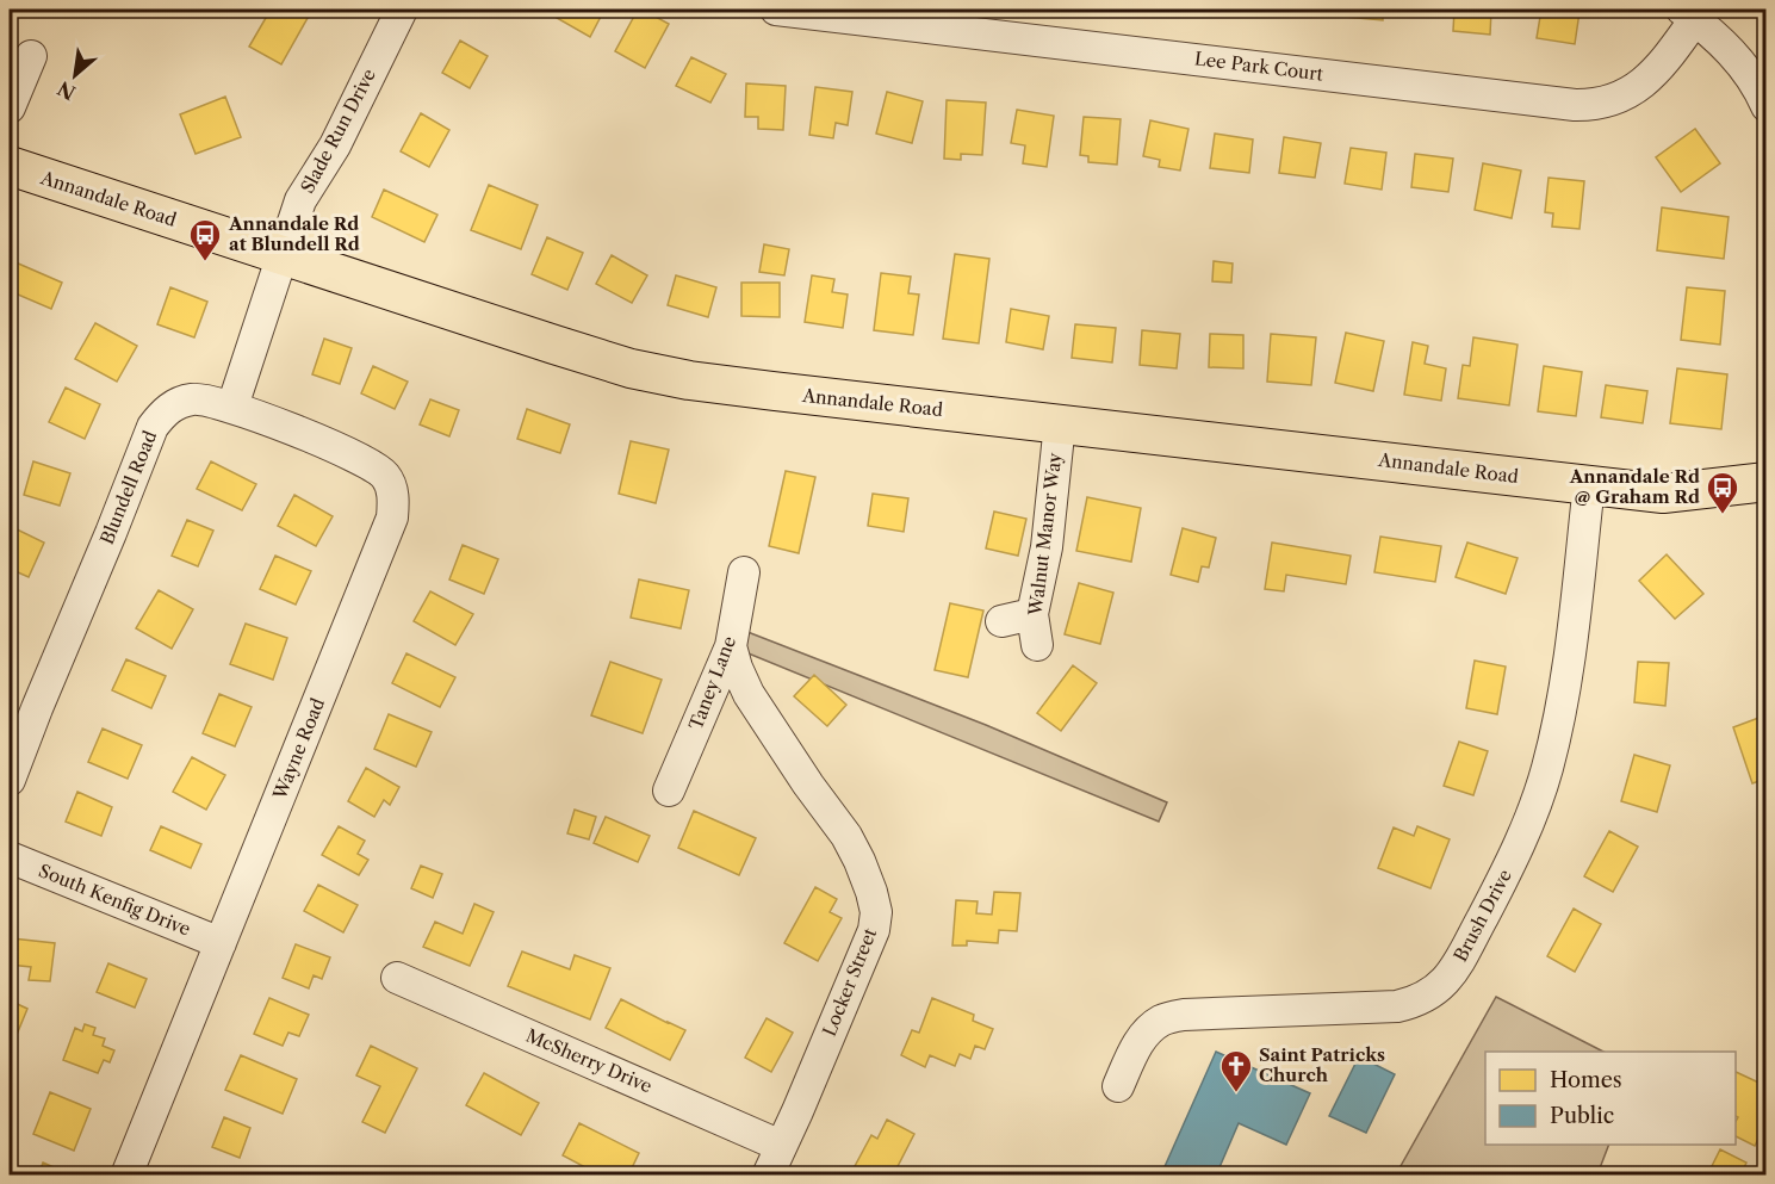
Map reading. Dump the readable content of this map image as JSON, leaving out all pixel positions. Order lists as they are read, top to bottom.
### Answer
{
  "streets": {
    "main road": ["Annandale Road"],
    "street": [
      "Lee Park Court",
      "Slade Run Drive",
      "Blundell Road",
      "Walnut Manor Way",
      "Taney Lane",
      "Wayne Road",
      "South Kenfig Drive",
      "Brush Drive",
      "Locker Street",
      "McSherry Drive"
    ]
  },
  "crossings": [
    ["Slade Run Drive", "Annandale Road"],
    ["Annandale Road", "Walnut Manor Way"],
    ["Annandale Road", "Brush Drive"],
    ["Blundell Road", "Wayne Road"],
    ["Taney Lane", "Locker Street"],
    ["Wayne Road", "South Kenfig Drive"],
    ["Locker Street", "McSherry Drive"]
  ],
  "places": {
    "bus stop": ["Annandale Rd at Blundell Rd", "Annandale Rd @ Graham Rd"],
    "church": ["Saint Patricks Church"]
  },
  "legend": ["Homes", "Public"],
  "north": "bottom left"
}
